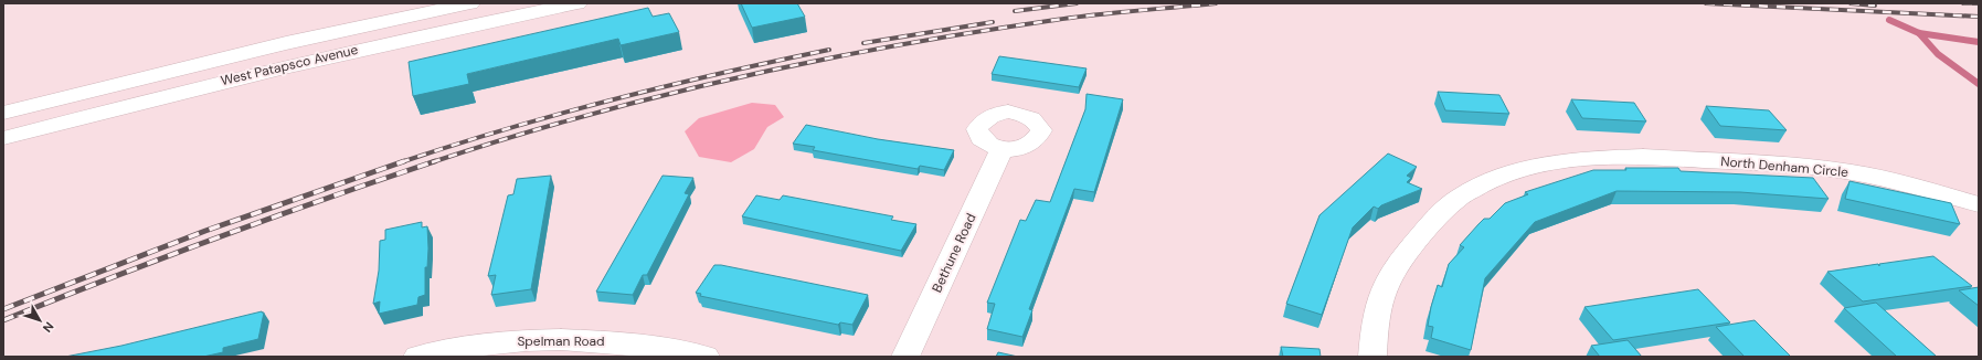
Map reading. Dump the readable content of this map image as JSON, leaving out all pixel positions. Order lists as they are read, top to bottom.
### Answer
{
  "streets": {
    "street": [
      "West Patapsco Avenue",
      "North Denham Circle",
      "Bethune Road",
      "Spelman Road"
    ]
  },
  "north": "bottom right"
}
